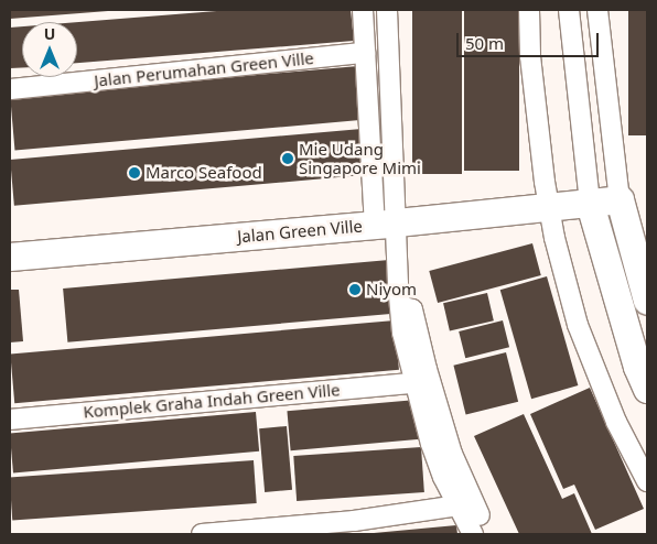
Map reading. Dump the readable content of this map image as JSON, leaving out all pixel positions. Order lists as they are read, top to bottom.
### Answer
{
  "streets": {
    "street": ["Jalan Perumahan Green Ville", "Jalan Green Ville", "Komplek Graha Indah Green Ville"]
  },
  "places": ["Mie Udang Singapore Mimi", "Marco Seafood", "Niyom"],
  "scale_bar": "50 m",
  "north": "top"
}
